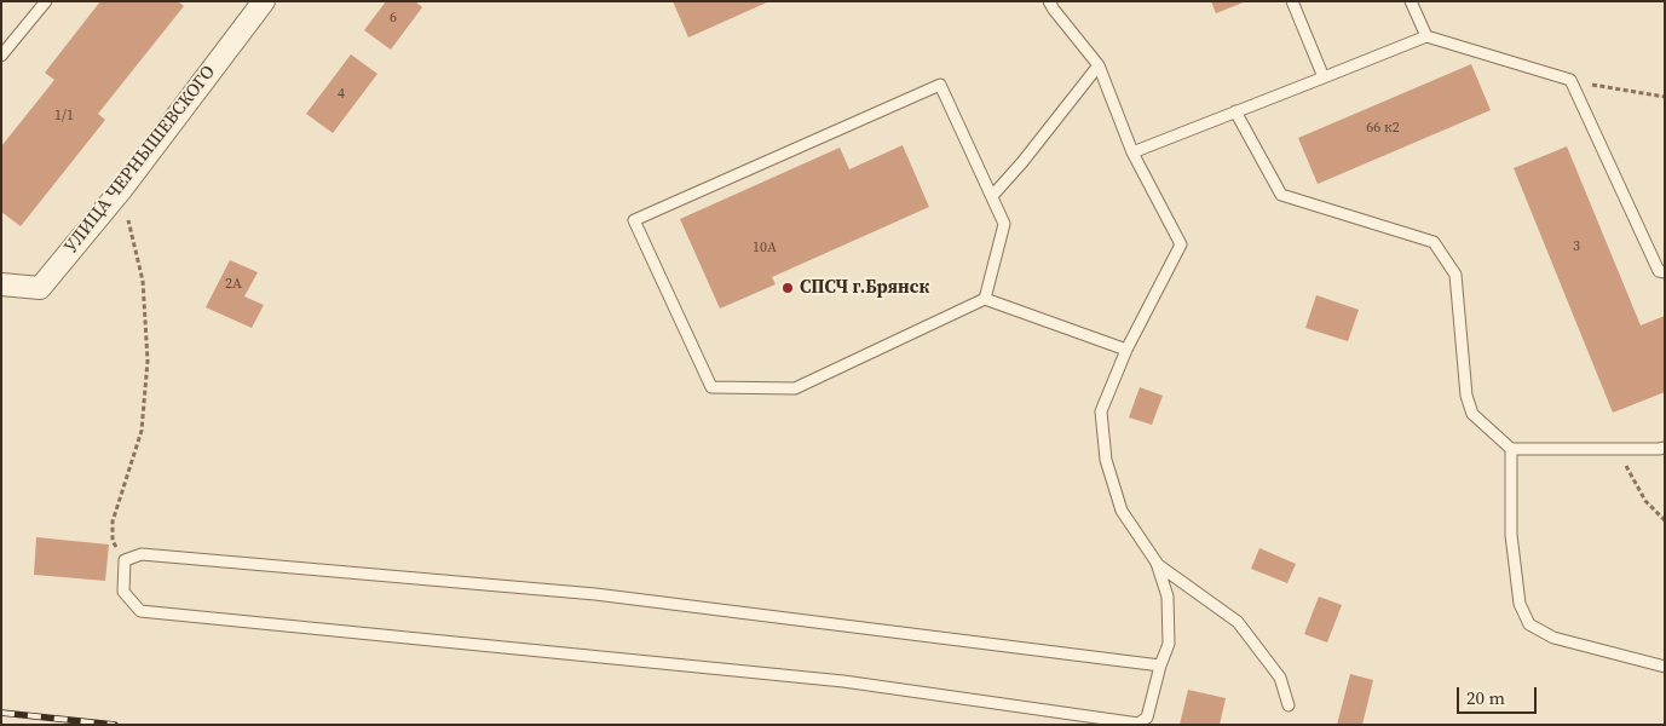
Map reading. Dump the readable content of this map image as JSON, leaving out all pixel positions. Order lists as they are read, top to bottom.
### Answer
{
  "streets": {
    "street": ["УЛИЦА ЧЕРНЫШЕВСКОГО"]
  },
  "places": ["СПСЧ г.Брянск"],
  "house_numbers": [
    "6",
    "4",
    "1/1",
    "66 к2",
    "3",
    "10А",
    "2А"
  ],
  "scale_bar": "20 m"
}
